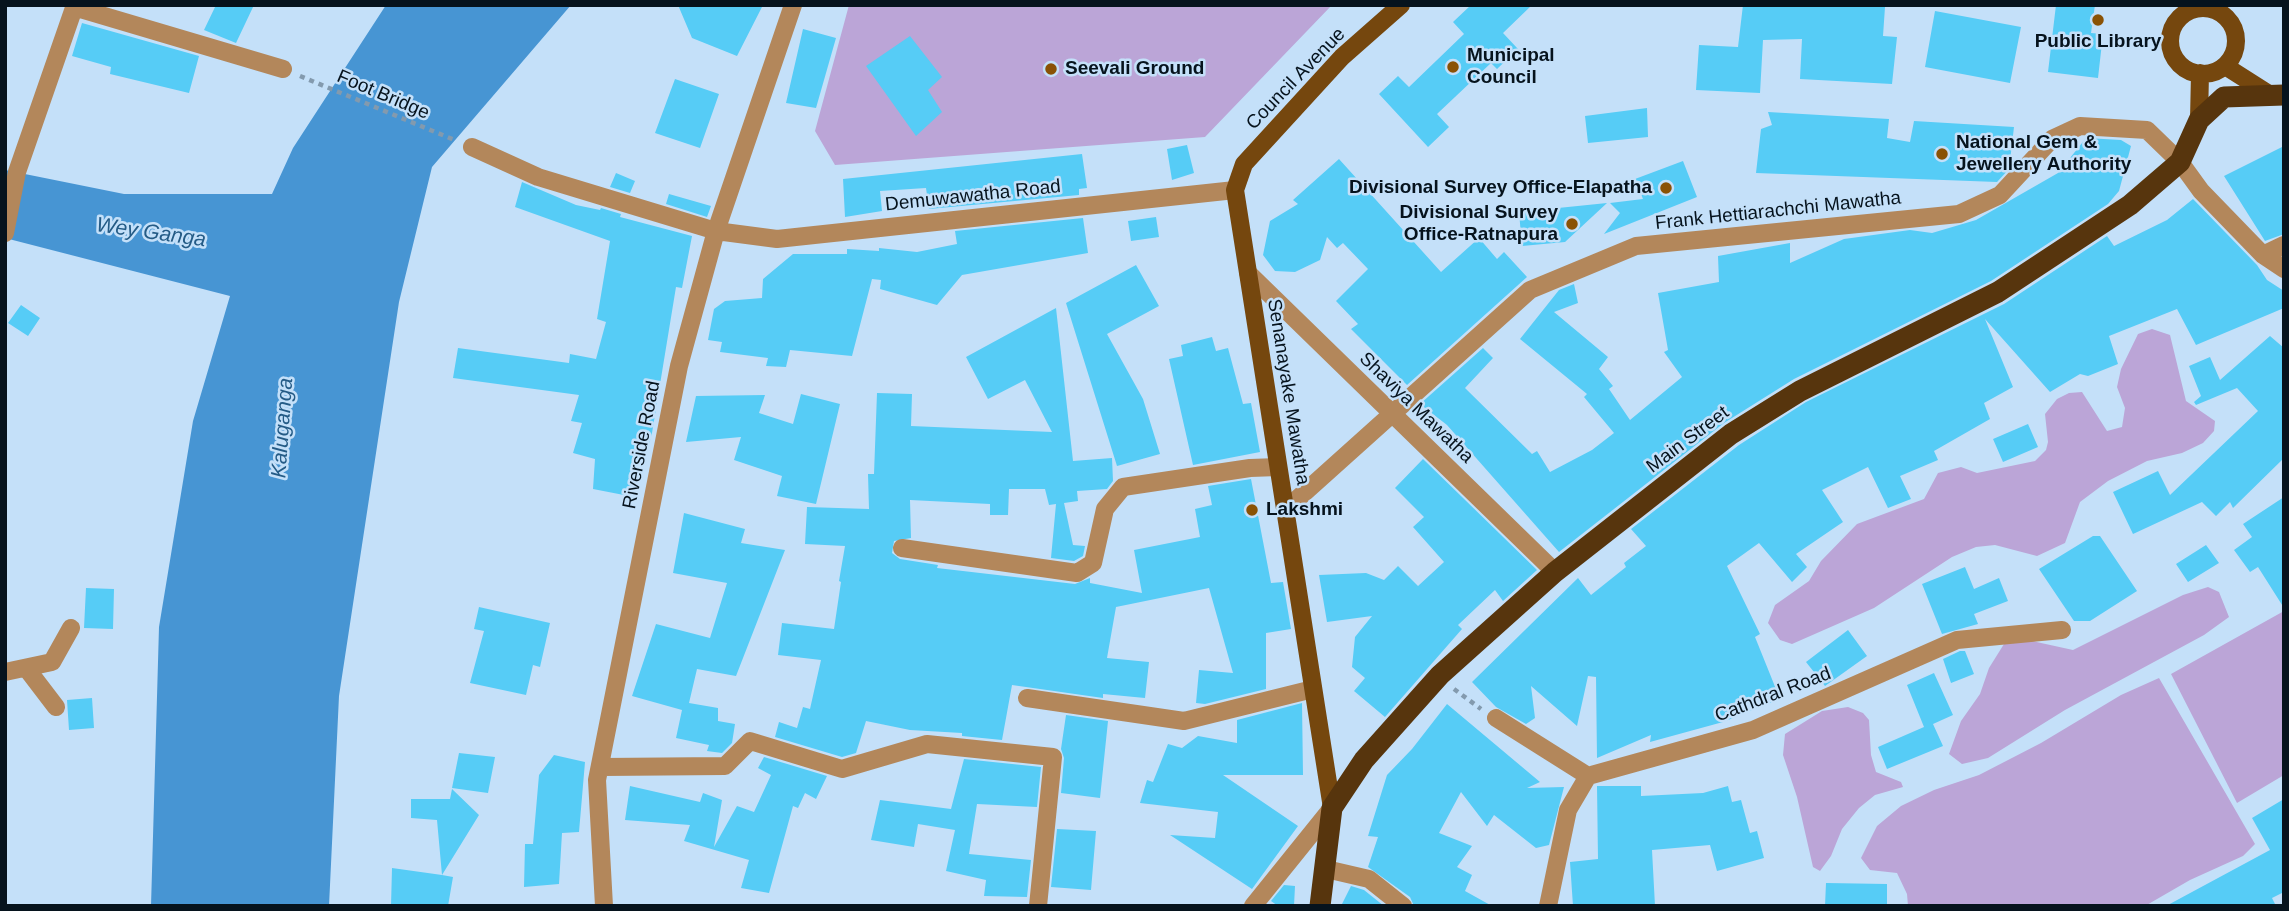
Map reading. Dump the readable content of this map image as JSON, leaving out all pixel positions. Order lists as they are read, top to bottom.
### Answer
{
  "streets": {
    "highway": ["Main Street"],
    "main road": ["Council Avenue", "Senanayake Mawatha"],
    "street": [
      "Demuwawatha Road",
      "Frank Hettiarachchi Mawatha",
      "Shaviya Mawatha",
      "Riverside Road",
      "Cathdral Road"
    ],
    "path": ["Foot Bridge"]
  },
  "crossings": [
    ["Council Avenue", "Demuwawatha Road"],
    ["Council Avenue", "Senanayake Mawatha"],
    ["Foot Bridge", "Demuwawatha Road"],
    ["Demuwawatha Road", "Senanayake Mawatha"],
    ["Demuwawatha Road", "Riverside Road"],
    ["Frank Hettiarachchi Mawatha", "Senanayake Mawatha"],
    ["Frank Hettiarachchi Mawatha", "Shaviya Mawatha"],
    ["Frank Hettiarachchi Mawatha", "Main Street"],
    ["Senanayake Mawatha", "Shaviya Mawatha"],
    ["Senanayake Mawatha", "Main Street"],
    ["Shaviya Mawatha", "Main Street"]
  ],
  "water": ["Wey Ganga", "Kaluganga"],
  "places": [
    "Public Library",
    "Municipal Council",
    "Seevali Ground",
    "National Gem & Jewellery Authority",
    "Divisional Survey Office-Elapatha",
    "Divisional Survey Office-Ratnapura",
    "Lakshmi"
  ]
}
